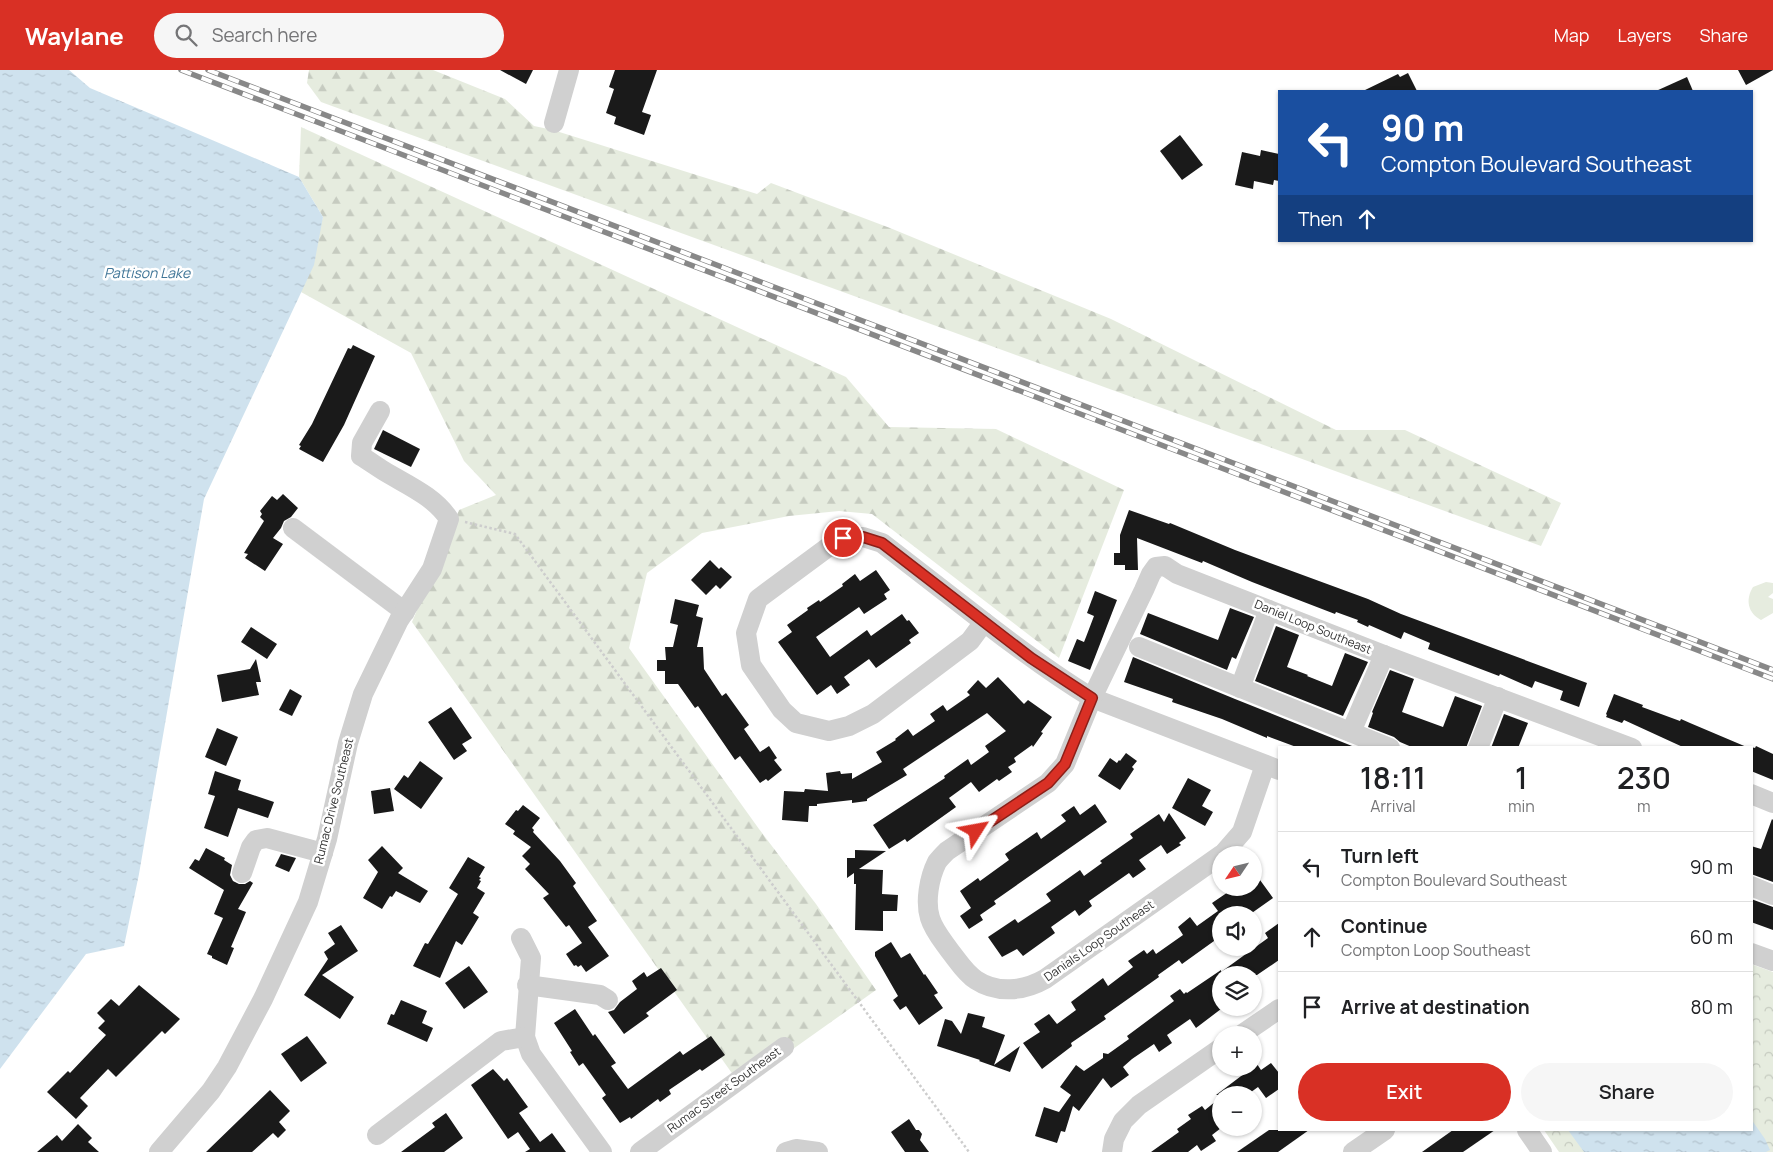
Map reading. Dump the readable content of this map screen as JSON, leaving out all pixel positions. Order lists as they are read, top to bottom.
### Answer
{
  "streets": {
    "street": [
      "Daniel Loop Southeast",
      "Rumac Drive Southeast",
      "Danials Loop Southeast",
      "Rumac Street Southeast"
    ]
  },
  "crossings": [
    ["Daniel Loop Southeast", "Danials Loop Southeast"]
  ],
  "water": ["Pattison Lake"],
  "north": "bottom left",
  "page": {
    "header": "Waylane",
    "search": "Search here",
    "nav": ["Map", "Layers", "Share"],
    "turn": ["90 m", "Compton Boulevard Southeast"],
    "then": "Then",
    "eta": [
      "18:11",
      "Arrival",
      "1",
      "min",
      "230",
      "m"
    ],
    "list": [
      {
        "name": "Turn left",
        "note": "Compton Boulevard Southeast",
        "value": "90 m"
      },
      {
        "name": "Continue",
        "note": "Compton Loop Southeast",
        "value": "60 m"
      },
      {
        "name": "Arrive at destination",
        "value": "80 m"
      }
    ],
    "map_buttons": ["+", "−"],
    "buttons": ["Exit", "Share"]
  }
}
